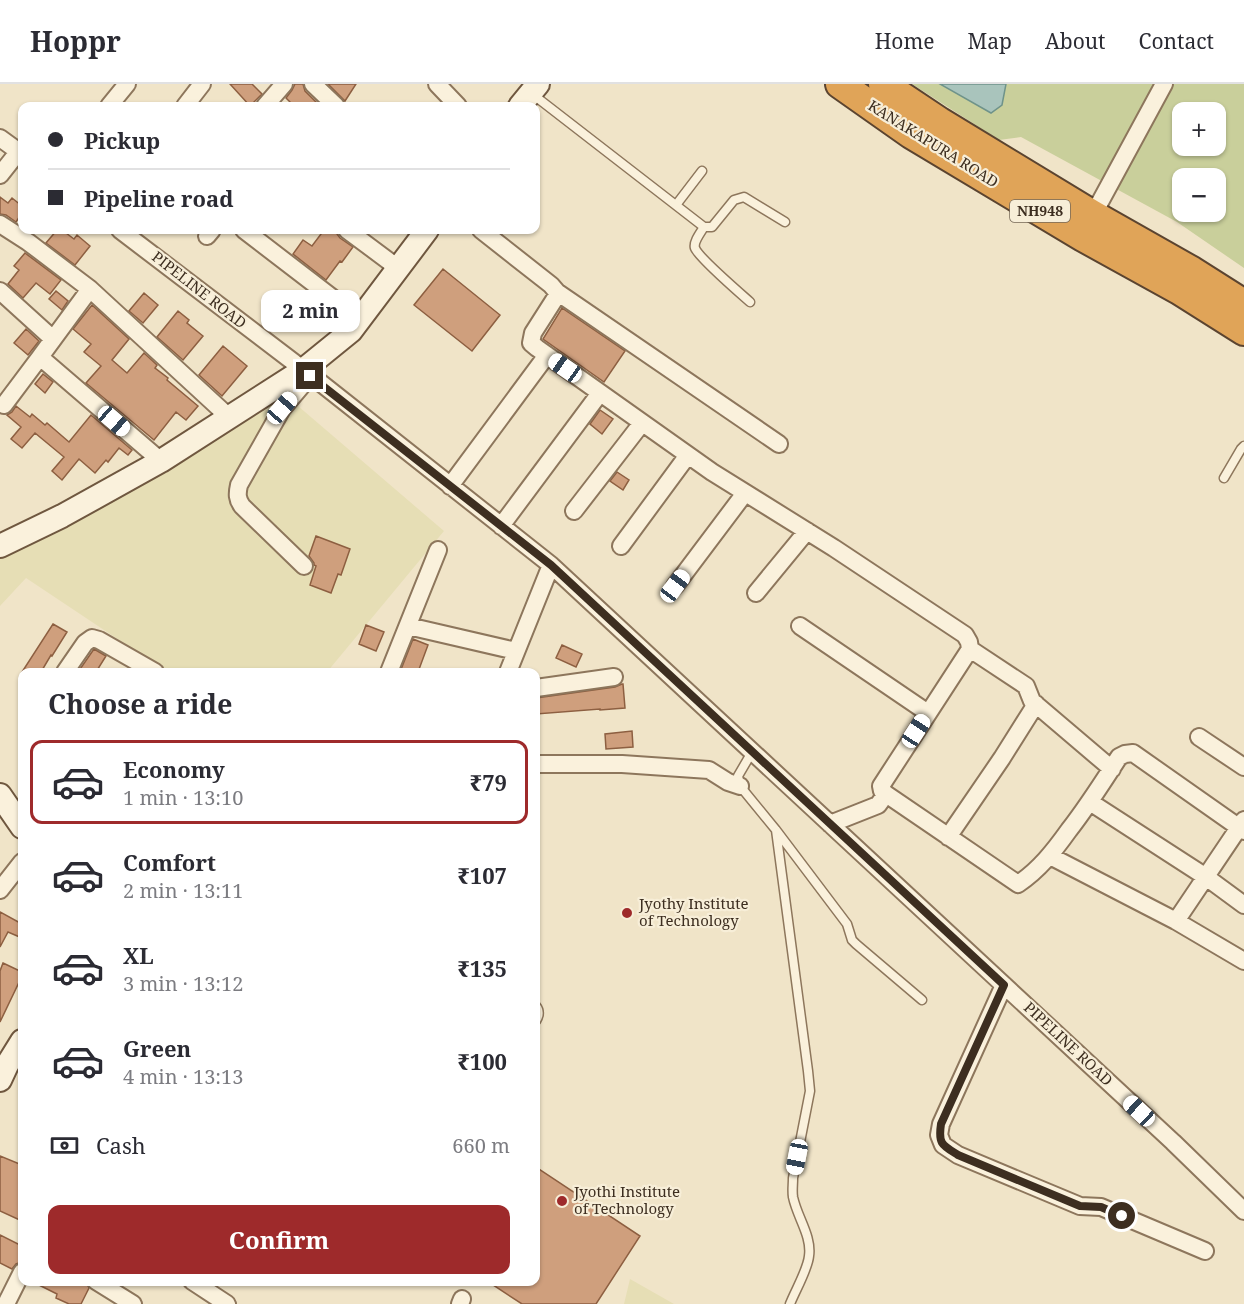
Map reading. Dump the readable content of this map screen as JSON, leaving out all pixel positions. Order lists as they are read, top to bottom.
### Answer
{
  "streets": {
    "highway": ["KANAKAPURA ROAD", "NH948"],
    "street": ["PIPELINE ROAD"]
  },
  "places": ["Jyothy Institute of Technology", "Jyothi Institute of Technology"],
  "page": {
    "header": "Hoppr",
    "nav": [
      "Home",
      "Map",
      "About",
      "Contact"
    ],
    "map_buttons": ["+", "−"],
    "banner": ["Pickup", "Pipeline road"],
    "bubble": "2 min",
    "heading": "Choose a ride",
    "list": [
      {
        "name": "Economy",
        "note": "1 min · 13:10",
        "value": "₹79"
      },
      {
        "name": "Comfort",
        "note": "2 min · 13:11",
        "value": "₹107"
      },
      {
        "name": "XL",
        "note": "3 min · 13:12",
        "value": "₹135"
      },
      {
        "name": "Green",
        "note": "4 min · 13:13",
        "value": "₹100"
      }
    ],
    "pay": ["Cash", "660 m"],
    "buttons": "Confirm"
  }
}
